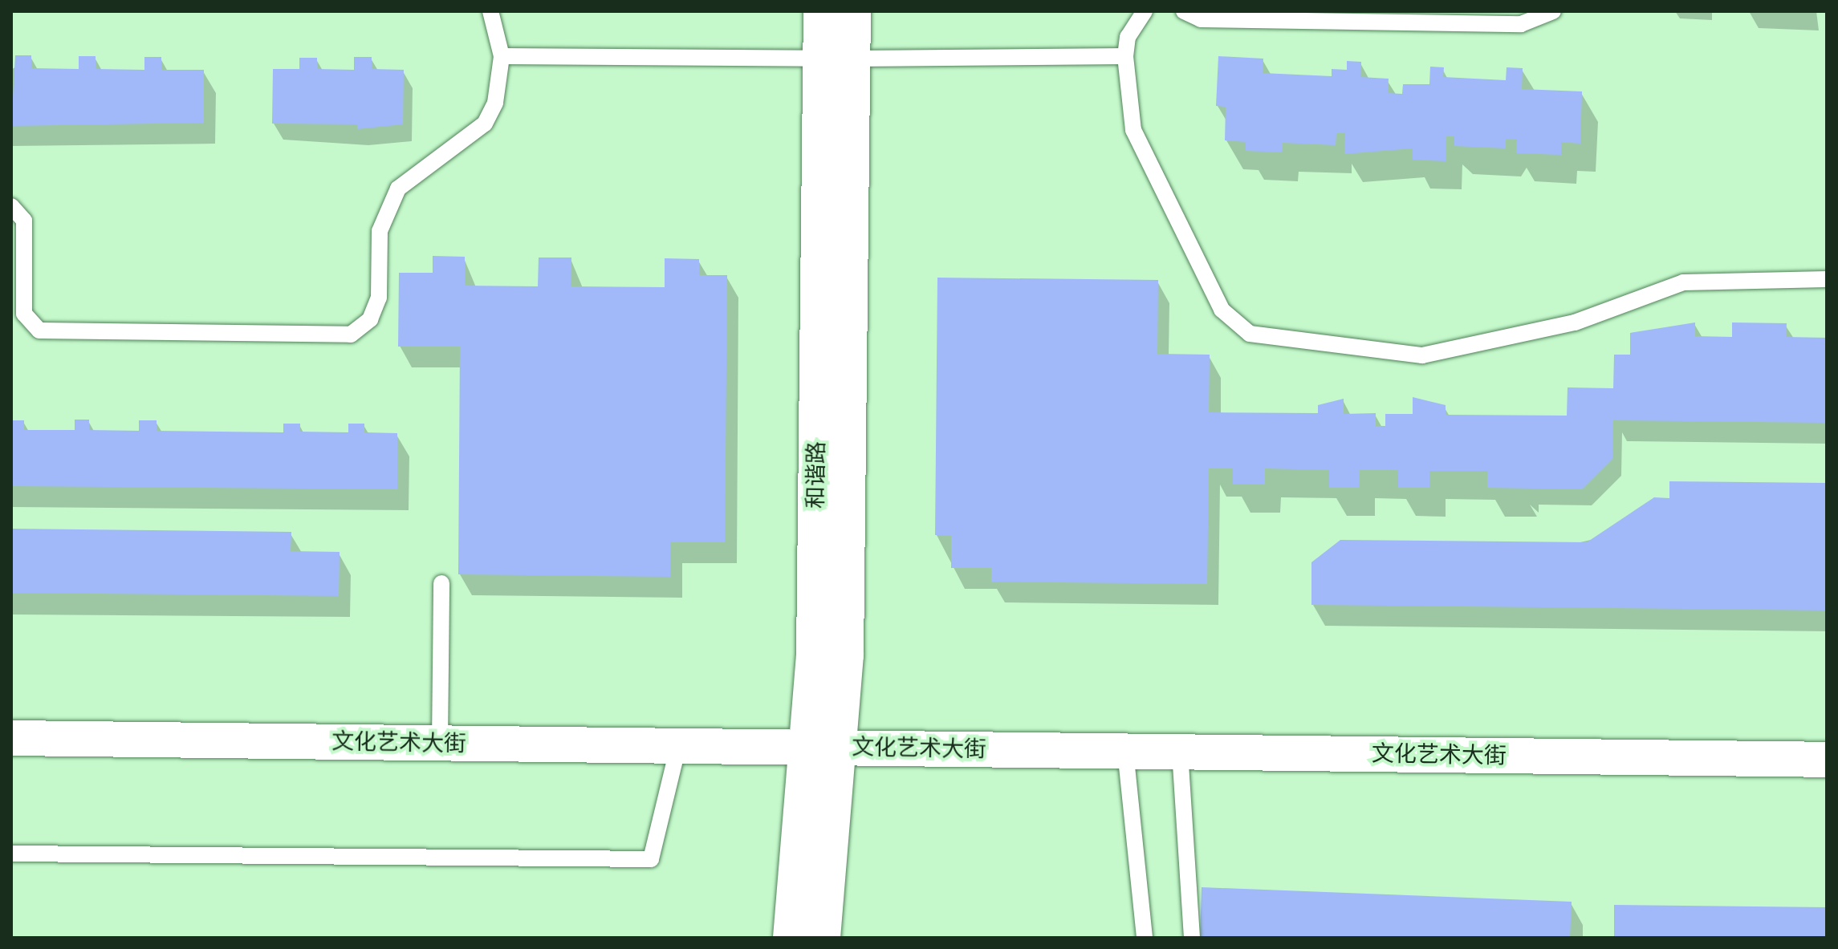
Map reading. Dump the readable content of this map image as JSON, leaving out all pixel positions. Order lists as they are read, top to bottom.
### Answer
{
  "streets": {
    "street": ["和谐路", "文化艺术大街"]
  },
  "crossings": [
    ["和谐路", "文化艺术大街"]
  ]
}
